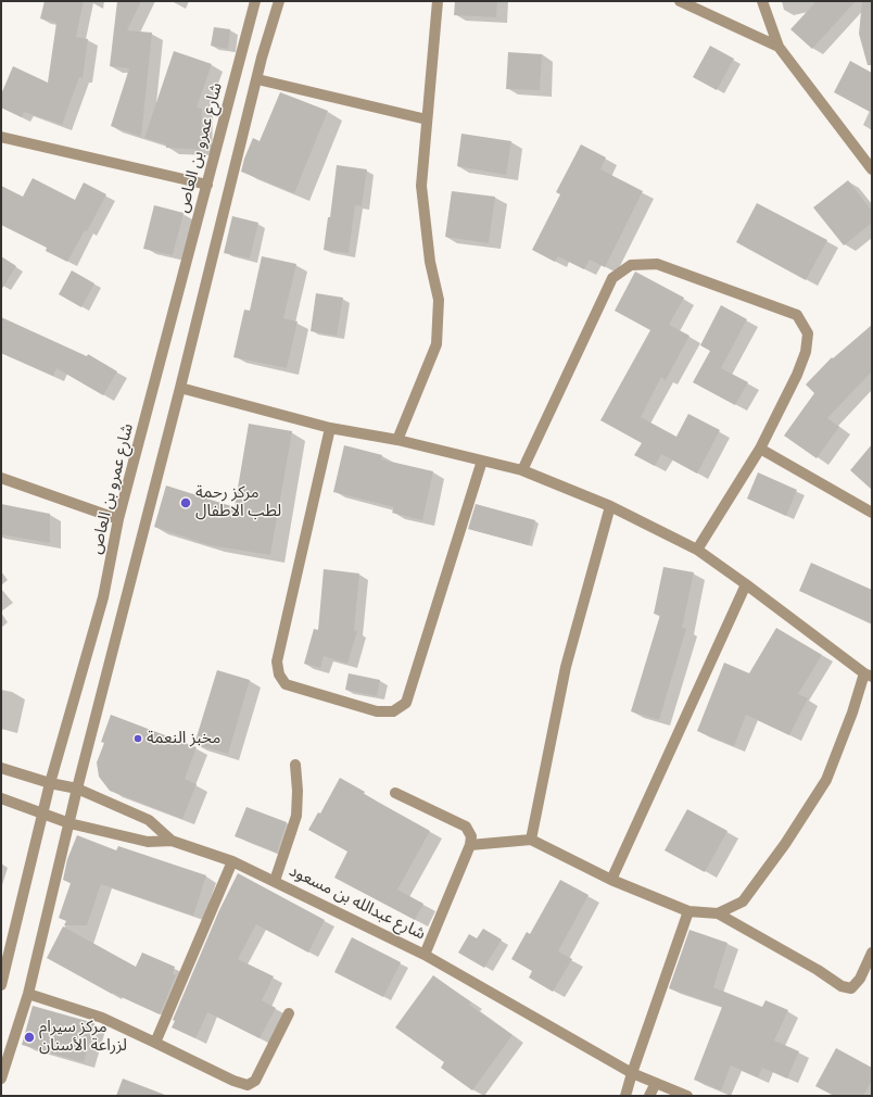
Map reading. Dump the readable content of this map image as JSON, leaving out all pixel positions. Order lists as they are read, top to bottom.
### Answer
{
  "streets": {
    "street": ["شارع عمرو بن العاص", "شارع عبدالله بن مسعود"]
  },
  "crossings": [
    ["شارع عمرو بن العاص", "شارع عبدالله بن مسعود"]
  ],
  "places": ["مركز رحمة لطب الاطفال", "مخبز النعمة", "مركز سيرام لزراعة الأسنان"]
}
